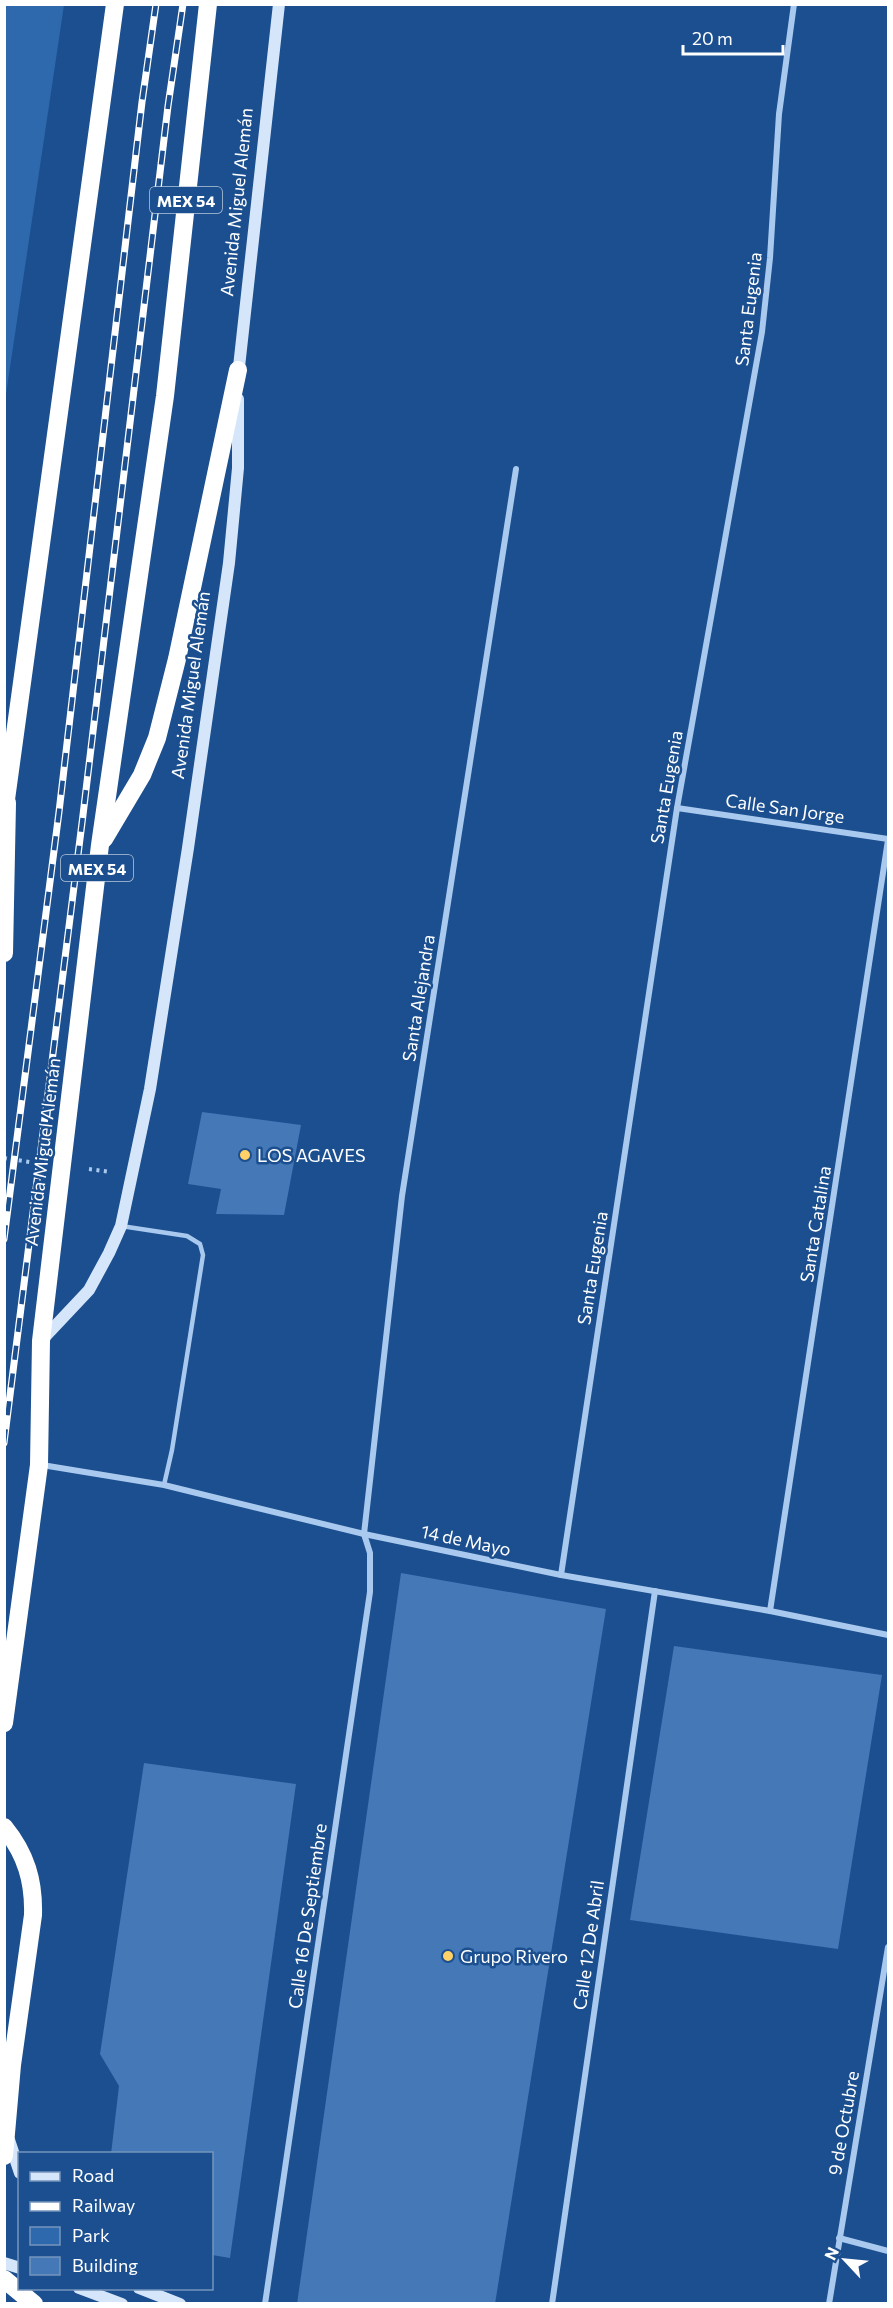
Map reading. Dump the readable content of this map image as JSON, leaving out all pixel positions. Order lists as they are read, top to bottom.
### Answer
{
  "streets": {
    "highway": ["MEX 54", "Avenida Miguel Alemán"],
    "street": [
      "Santa Eugenia",
      "Calle San Jorge",
      "Santa Alejandra",
      "Santa Catalina",
      "14 de Mayo",
      "Calle 16 De Septiembre",
      "Calle 12 De Abril",
      "9 de Octubre"
    ]
  },
  "crossings": [
    ["Avenida Miguel Alemán", "14 de Mayo"],
    ["Santa Eugenia", "Calle San Jorge"],
    ["Santa Eugenia", "14 de Mayo"],
    ["Calle San Jorge", "Santa Catalina"],
    ["Santa Alejandra", "14 de Mayo"],
    ["Santa Alejandra", "Calle 16 De Septiembre"],
    ["Santa Catalina", "14 de Mayo"],
    ["14 de Mayo", "Calle 16 De Septiembre"],
    ["14 de Mayo", "Calle 12 De Abril"]
  ],
  "places": ["LOS AGAVES", "Grupo Rivero"],
  "legend": [
    "Road",
    "Railway",
    "Park",
    "Building"
  ],
  "scale_bar": "20 m",
  "north": "top left"
}
